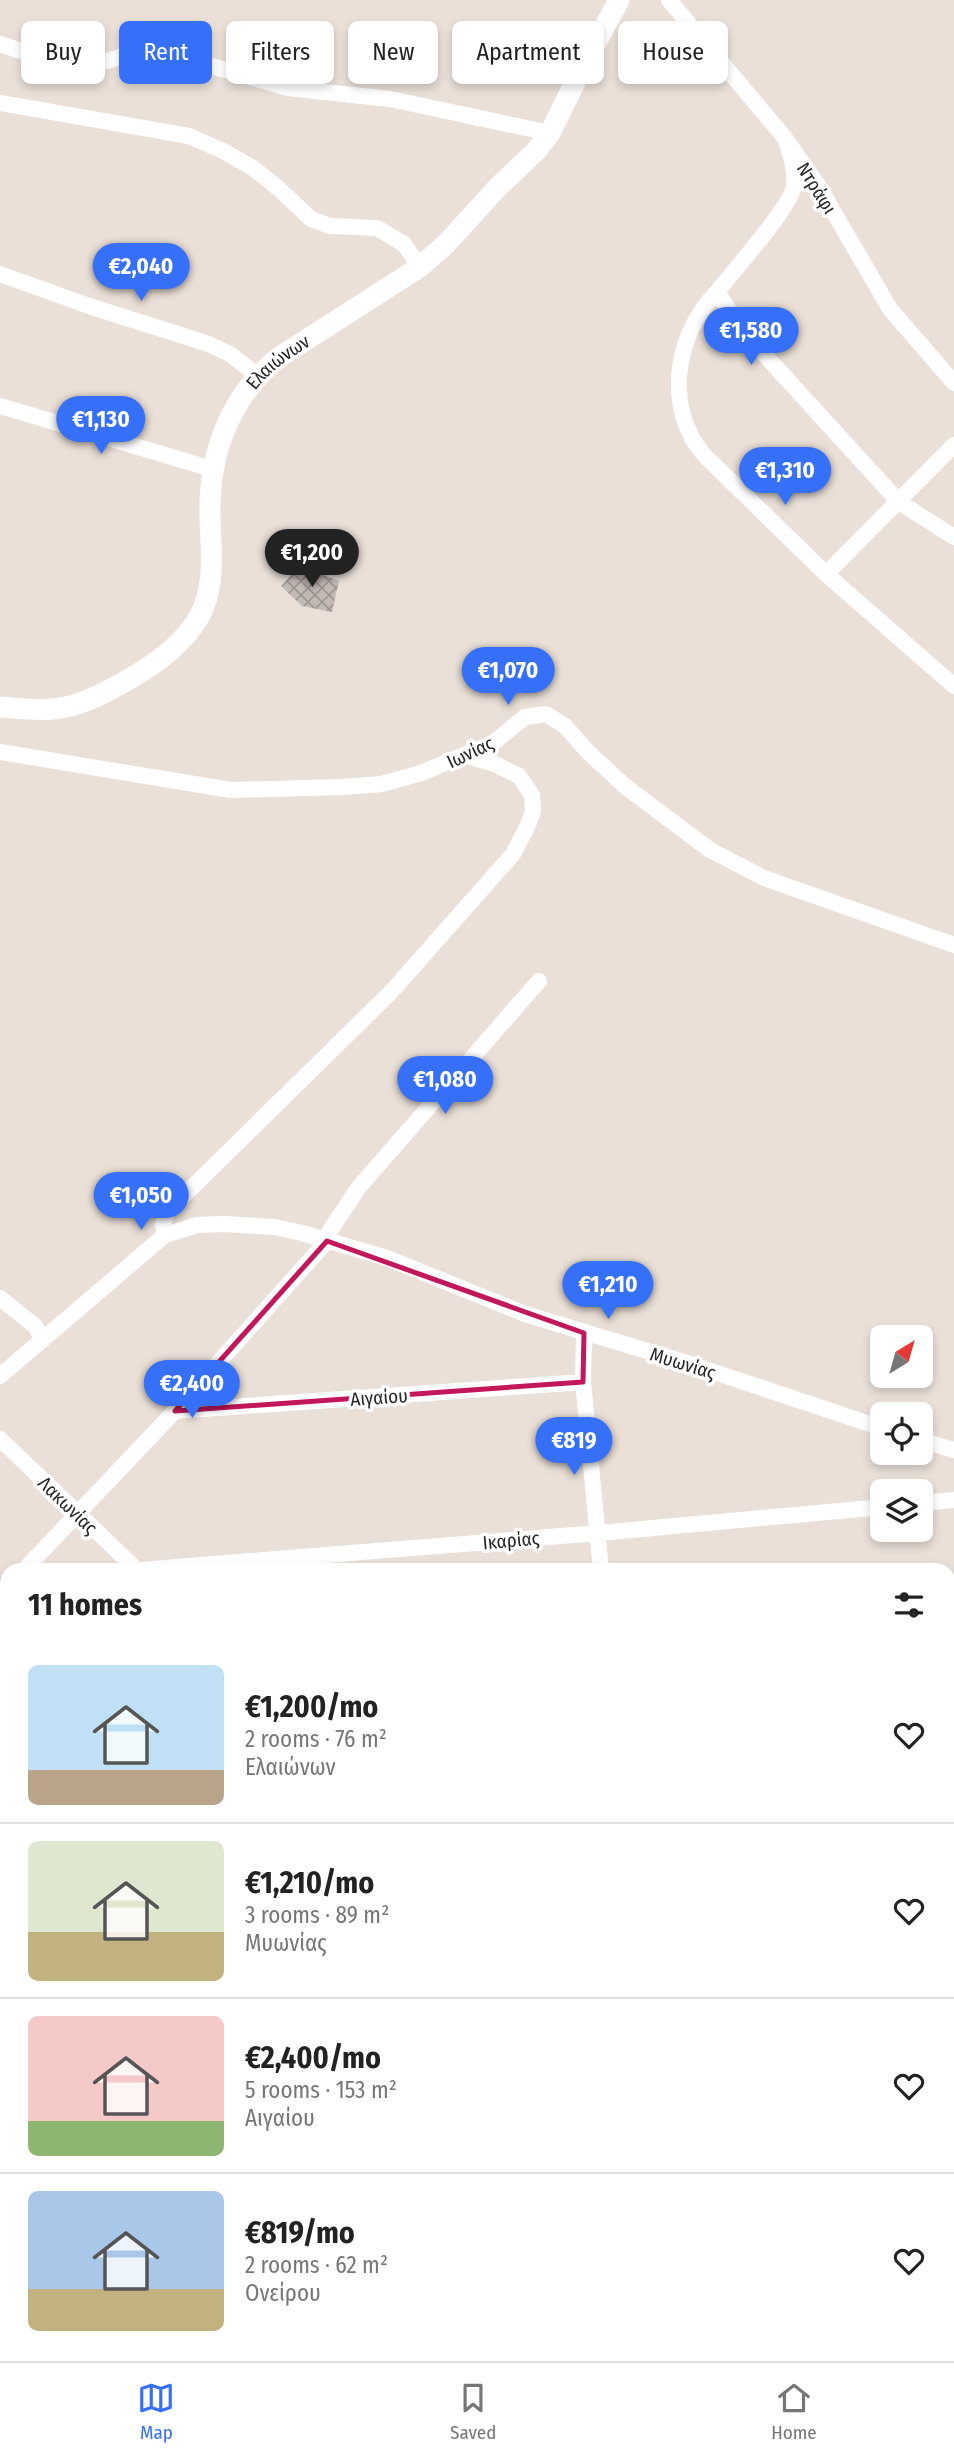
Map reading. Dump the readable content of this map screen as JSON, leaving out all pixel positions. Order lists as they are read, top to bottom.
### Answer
{
  "streets": {
    "main road": ["Ελαιώνων"],
    "street": [
      "Ντράφι",
      "Ιωνίας",
      "Μυωνίας",
      "Αιγαίου",
      "Λακωνίας",
      "Ικαρίας"
    ]
  },
  "north": "top right",
  "page": {
    "chip": [
      "Buy",
      "Rent",
      "Filters",
      "New",
      "Apartment",
      "House"
    ],
    "price": [
      "€2,040",
      "€1,580",
      "€1,130",
      "€1,310",
      "€1,200",
      "€1,070",
      "€1,080",
      "€1,050",
      "€1,210",
      "€2,400",
      "€819"
    ],
    "heading": "11 homes",
    "list": [
      {
        "name": "€1,200/mo",
        "note": "2 rooms · 76 m² · Ελαιώνων"
      },
      {
        "name": "€1,210/mo",
        "note": "3 rooms · 89 m² · Μυωνίας"
      },
      {
        "name": "€2,400/mo",
        "note": "5 rooms · 153 m² · Αιγαίου"
      },
      {
        "name": "€819/mo",
        "note": "2 rooms · 62 m² · Ονείρου"
      }
    ],
    "tabs": ["Map", "Saved", "Home"]
  }
}
